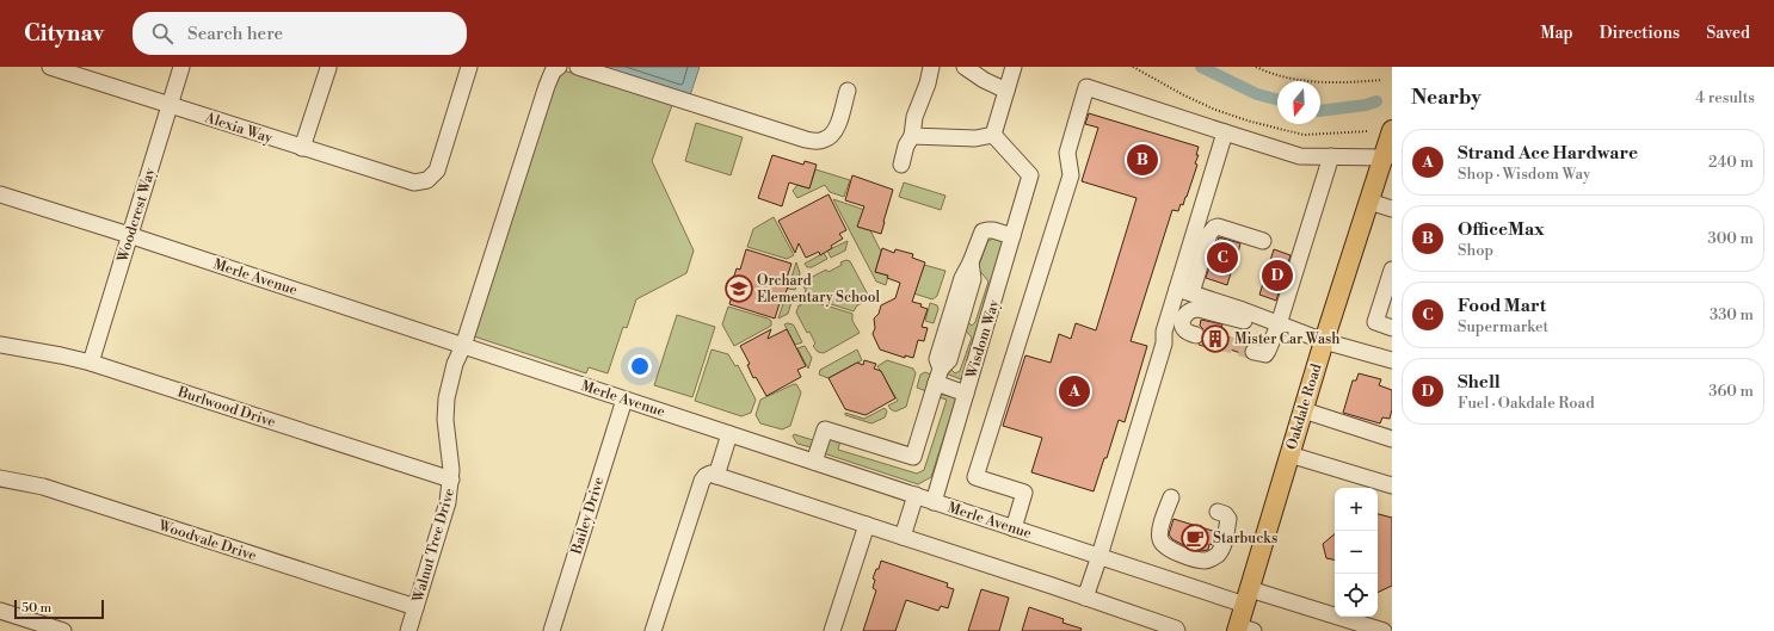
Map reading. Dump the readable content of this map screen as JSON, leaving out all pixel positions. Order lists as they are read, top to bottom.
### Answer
{
  "streets": {
    "main road": ["Oakdale Road"],
    "street": [
      "Alexia Way",
      "Woodcrest Way",
      "Merle Avenue",
      "Wisdom Way",
      "Burlwood Drive",
      "Bailey Drive",
      "Woodvale Drive",
      "Walnut Tree Drive"
    ]
  },
  "crossings": [
    ["Alexia Way", "Woodcrest Way"],
    ["Woodcrest Way", "Merle Avenue"],
    ["Woodcrest Way", "Burlwood Drive"],
    ["Merle Avenue", "Wisdom Way"],
    ["Merle Avenue", "Oakdale Road"],
    ["Merle Avenue", "Bailey Drive"],
    ["Merle Avenue", "Walnut Tree Drive"],
    ["Burlwood Drive", "Walnut Tree Drive"],
    ["Woodvale Drive", "Walnut Tree Drive"]
  ],
  "places": {
    "school or university": ["Orchard Elementary School"],
    "building": ["Mister Car Wash"],
    "cafe": ["Starbucks"]
  },
  "scale_bar": "50 m",
  "north": "bottom",
  "page": {
    "header": "Citynav",
    "search": "Search here",
    "nav": ["Map", "Directions", "Saved"],
    "heading": ["Nearby", "4 results"],
    "list": [
      {
        "mark": "A",
        "name": "Strand Ace Hardware",
        "note": "Shop · Wisdom Way",
        "value": "240 m"
      },
      {
        "mark": "B",
        "name": "OfficeMax",
        "note": "Shop",
        "value": "300 m"
      },
      {
        "mark": "C",
        "name": "Food Mart",
        "note": "Supermarket",
        "value": "330 m"
      },
      {
        "mark": "D",
        "name": "Shell",
        "note": "Fuel · Oakdale Road",
        "value": "360 m"
      }
    ],
    "pins": [
      "B",
      "C",
      "D",
      "A"
    ],
    "map_buttons": ["+", "−"],
    "scale": "50 m"
  }
}
